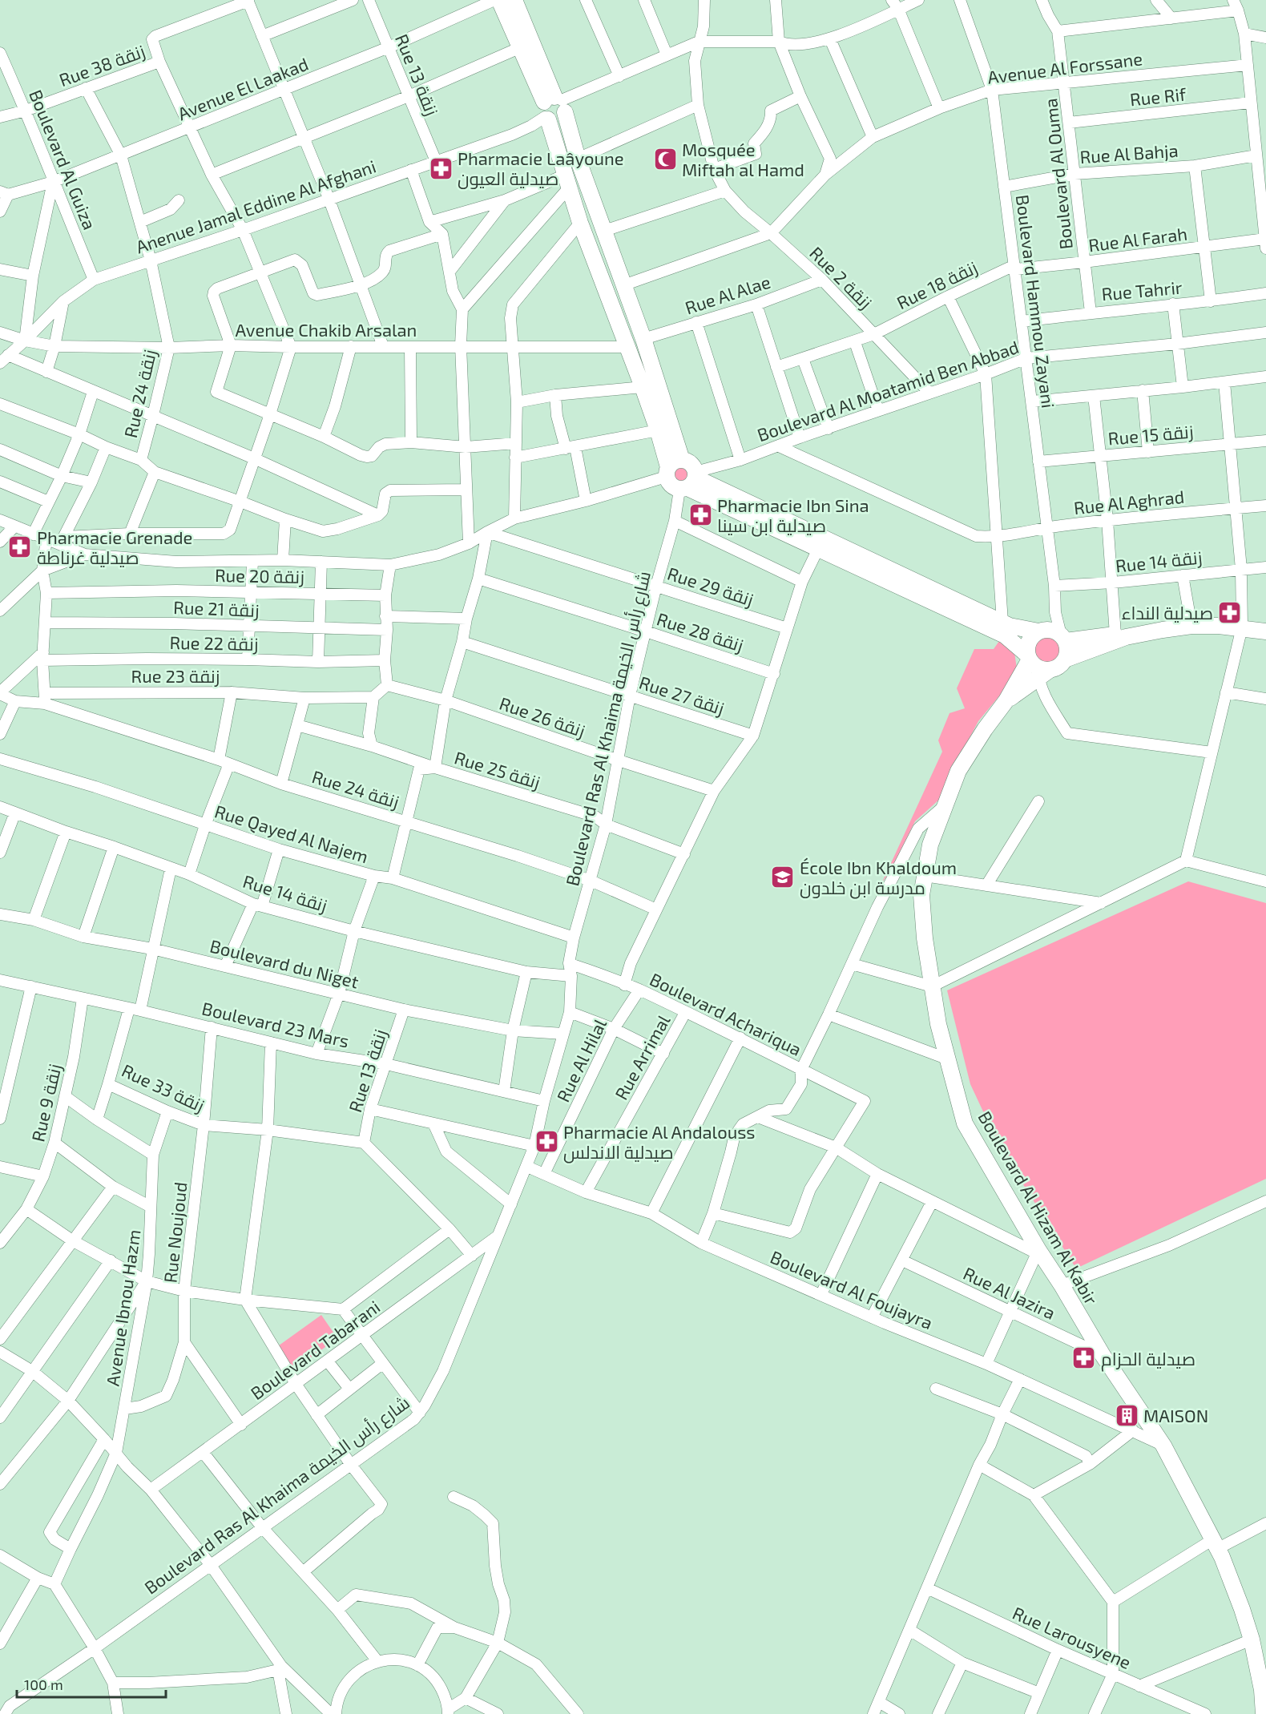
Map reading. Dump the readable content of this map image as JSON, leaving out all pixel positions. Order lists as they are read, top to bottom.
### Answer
{
  "streets": {
    "main road": ["Boulevard Al Hizam Al Kabir"],
    "street": [
      "Rue 38 زنقة",
      "Avenue Al Forssane",
      "Rue 13 زنقة",
      "Avenue El Laakad",
      "Rue Rif",
      "Rue Al Bahja",
      "Boulevard Al Guiza",
      "Boulevard Al Ouma",
      "Anenue Jamal Eddine Al Afghani",
      "Rue Al Farah",
      "Rue 2 زنقة",
      "Rue 18 زنقة",
      "Rue Tahrir",
      "Rue Al Alae",
      "Boulevard Hammou Zayani",
      "Avenue Chakib Arsalan",
      "Boulevard Al Moatamid Ben Abbad",
      "Rue 24 زنقة",
      "Rue 15 زنقة",
      "Rue Al Aghrad",
      "Rue 14 زنقة",
      "Rue 20 زنقة",
      "Rue 29 زنقة",
      "Rue 21 زنقة",
      "Rue 28 زنقة",
      "Rue 22 زنقة",
      "Rue 23 زنقة",
      "Rue 27 زنقة",
      "Rue 26 زنقة",
      "Boulevard Ras Al Khaima شارع رأس الخيمة",
      "Rue 25 زنقة",
      "Rue Qayed Al Najem",
      "Boulevard du Niget",
      "Boulevard Achariqua",
      "Boulevard 23 Mars",
      "Rue Arrimal",
      "Rue Al Hilal",
      "Rue 33 زنقة",
      "Rue 9 زنقة",
      "Rue Noujoud",
      "Boulevard Al Foujayra",
      "Rue Al Jazira",
      "Avenue Ibnou Hazm",
      "Boulevard Tabarani",
      "Rue Larousyene"
    ]
  },
  "crossings": [
    ["Rue 38 زنقة", "Boulevard Al Guiza"],
    ["Rue 38 زنقة", "Rue 24 زنقة"],
    ["Avenue Al Forssane", "Boulevard Al Ouma"],
    ["Avenue Al Forssane", "Rue 2 زنقة"],
    ["Avenue Al Forssane", "Boulevard Hammou Zayani"],
    ["Rue 13 زنقة", "Avenue El Laakad"],
    ["Rue 13 زنقة", "Anenue Jamal Eddine Al Afghani"],
    ["Rue 13 زنقة", "Boulevard du Niget"],
    ["Rue 13 زنقة", "Boulevard 23 Mars"],
    ["Rue 13 زنقة", "Rue 33 زنقة"],
    ["Avenue El Laakad", "Boulevard Al Guiza"],
    ["Avenue El Laakad", "Rue 24 زنقة"],
    ["Rue Rif", "Boulevard Al Ouma"],
    ["Rue Al Bahja", "Boulevard Al Ouma"],
    ["Rue Al Bahja", "Boulevard Hammou Zayani"],
    ["Boulevard Al Guiza", "Anenue Jamal Eddine Al Afghani"],
    ["Boulevard Al Ouma", "Rue Al Farah"],
    ["Boulevard Al Ouma", "Rue Tahrir"],
    ["Anenue Jamal Eddine Al Afghani", "Rue 2 زنقة"],
    ["Anenue Jamal Eddine Al Afghani", "Avenue Chakib Arsalan"],
    ["Anenue Jamal Eddine Al Afghani", "Rue 24 زنقة"],
    ["Rue Al Farah", "Rue 18 زنقة"],
    ["Rue Al Farah", "Boulevard Hammou Zayani"],
    ["Rue 2 زنقة", "Rue 18 زنقة"],
    ["Rue 2 زنقة", "Rue Al Alae"],
    ["Rue 2 زنقة", "Boulevard Al Moatamid Ben Abbad"],
    ["Rue 18 زنقة", "Boulevard Hammou Zayani"],
    ["Rue Tahrir", "Boulevard Hammou Zayani"],
    ["Boulevard Hammou Zayani", "Boulevard Al Moatamid Ben Abbad"],
    ["Boulevard Hammou Zayani", "Rue 15 زنقة"],
    ["Boulevard Hammou Zayani", "Rue Al Aghrad"],
    ["Boulevard Hammou Zayani", "Rue 14 زنقة"],
    ["Boulevard Hammou Zayani", "Boulevard Al Hizam Al Kabir"],
    ["Avenue Chakib Arsalan", "Rue 24 زنقة"],
    ["Boulevard Al Moatamid Ben Abbad", "Rue Al Aghrad"],
    ["Boulevard Al Moatamid Ben Abbad", "Boulevard Ras Al Khaima شارع رأس الخيمة"],
    ["Rue 24 زنقة", "Rue 23 زنقة"],
    ["Rue 24 زنقة", "Boulevard Ras Al Khaima شارع رأس الخيمة"],
    ["Rue 14 زنقة", "Boulevard Ras Al Khaima شارع رأس الخيمة"],
    ["Rue 14 زنقة", "Rue 33 زنقة"],
    ["Rue 29 زنقة", "Boulevard Ras Al Khaima شارع رأس الخيمة"],
    ["Rue 28 زنقة", "Boulevard Ras Al Khaima شارع رأس الخيمة"],
    ["Rue 27 زنقة", "Boulevard Ras Al Khaima شارع رأس الخيمة"],
    ["Rue 26 زنقة", "Boulevard Ras Al Khaima شارع رأس الخيمة"],
    ["Boulevard Ras Al Khaima شارع رأس الخيمة", "Rue 25 زنقة"],
    ["Boulevard Ras Al Khaima شارع رأس الخيمة", "Rue Qayed Al Najem"],
    ["Boulevard Ras Al Khaima شارع رأس الخيمة", "Boulevard du Niget"],
    ["Boulevard Ras Al Khaima شارع رأس الخيمة", "Boulevard Achariqua"],
    ["Boulevard Ras Al Khaima شارع رأس الخيمة", "Boulevard 23 Mars"],
    ["Boulevard Ras Al Khaima شارع رأس الخيمة", "Boulevard Al Foujayra"],
    ["Boulevard Ras Al Khaima شارع رأس الخيمة", "Boulevard Tabarani"],
    ["Boulevard du Niget", "Rue 33 زنقة"],
    ["Boulevard Achariqua", "Rue Arrimal"],
    ["Boulevard Achariqua", "Rue Al Hilal"],
    ["Boulevard 23 Mars", "Rue 33 زنقة"],
    ["Boulevard 23 Mars", "Rue 9 زنقة"],
    ["Boulevard 23 Mars", "Rue Noujoud"],
    ["Rue Arrimal", "Boulevard Al Foujayra"],
    ["Rue Al Hilal", "Boulevard Al Foujayra"],
    ["Rue 33 زنقة", "Rue Noujoud"],
    ["Rue 33 زنقة", "Avenue Ibnou Hazm"],
    ["Boulevard Al Hizam Al Kabir", "Boulevard Al Foujayra"],
    ["Boulevard Al Hizam Al Kabir", "Rue Al Jazira"],
    ["Rue Noujoud", "Avenue Ibnou Hazm"]
  ],
  "places": {
    "mosque": ["Mosquée Miftah al Hamd"],
    "pharmacy": [
      "Pharmacie Laâyoune صيدلية العيون",
      "Pharmacie Ibn Sina صيدلية ابن سينا",
      "Pharmacie Grenade صيدلية غرناطة",
      "صيدلية النداء",
      "Pharmacie Al Andalouss صيدلية الاندلس",
      "صيدلية الحزام"
    ],
    "school or university": ["École Ibn Khaldoum مدرسة ابن خلدون"],
    "building": ["MAISON"]
  },
  "scale_bar": "100 m"
}
